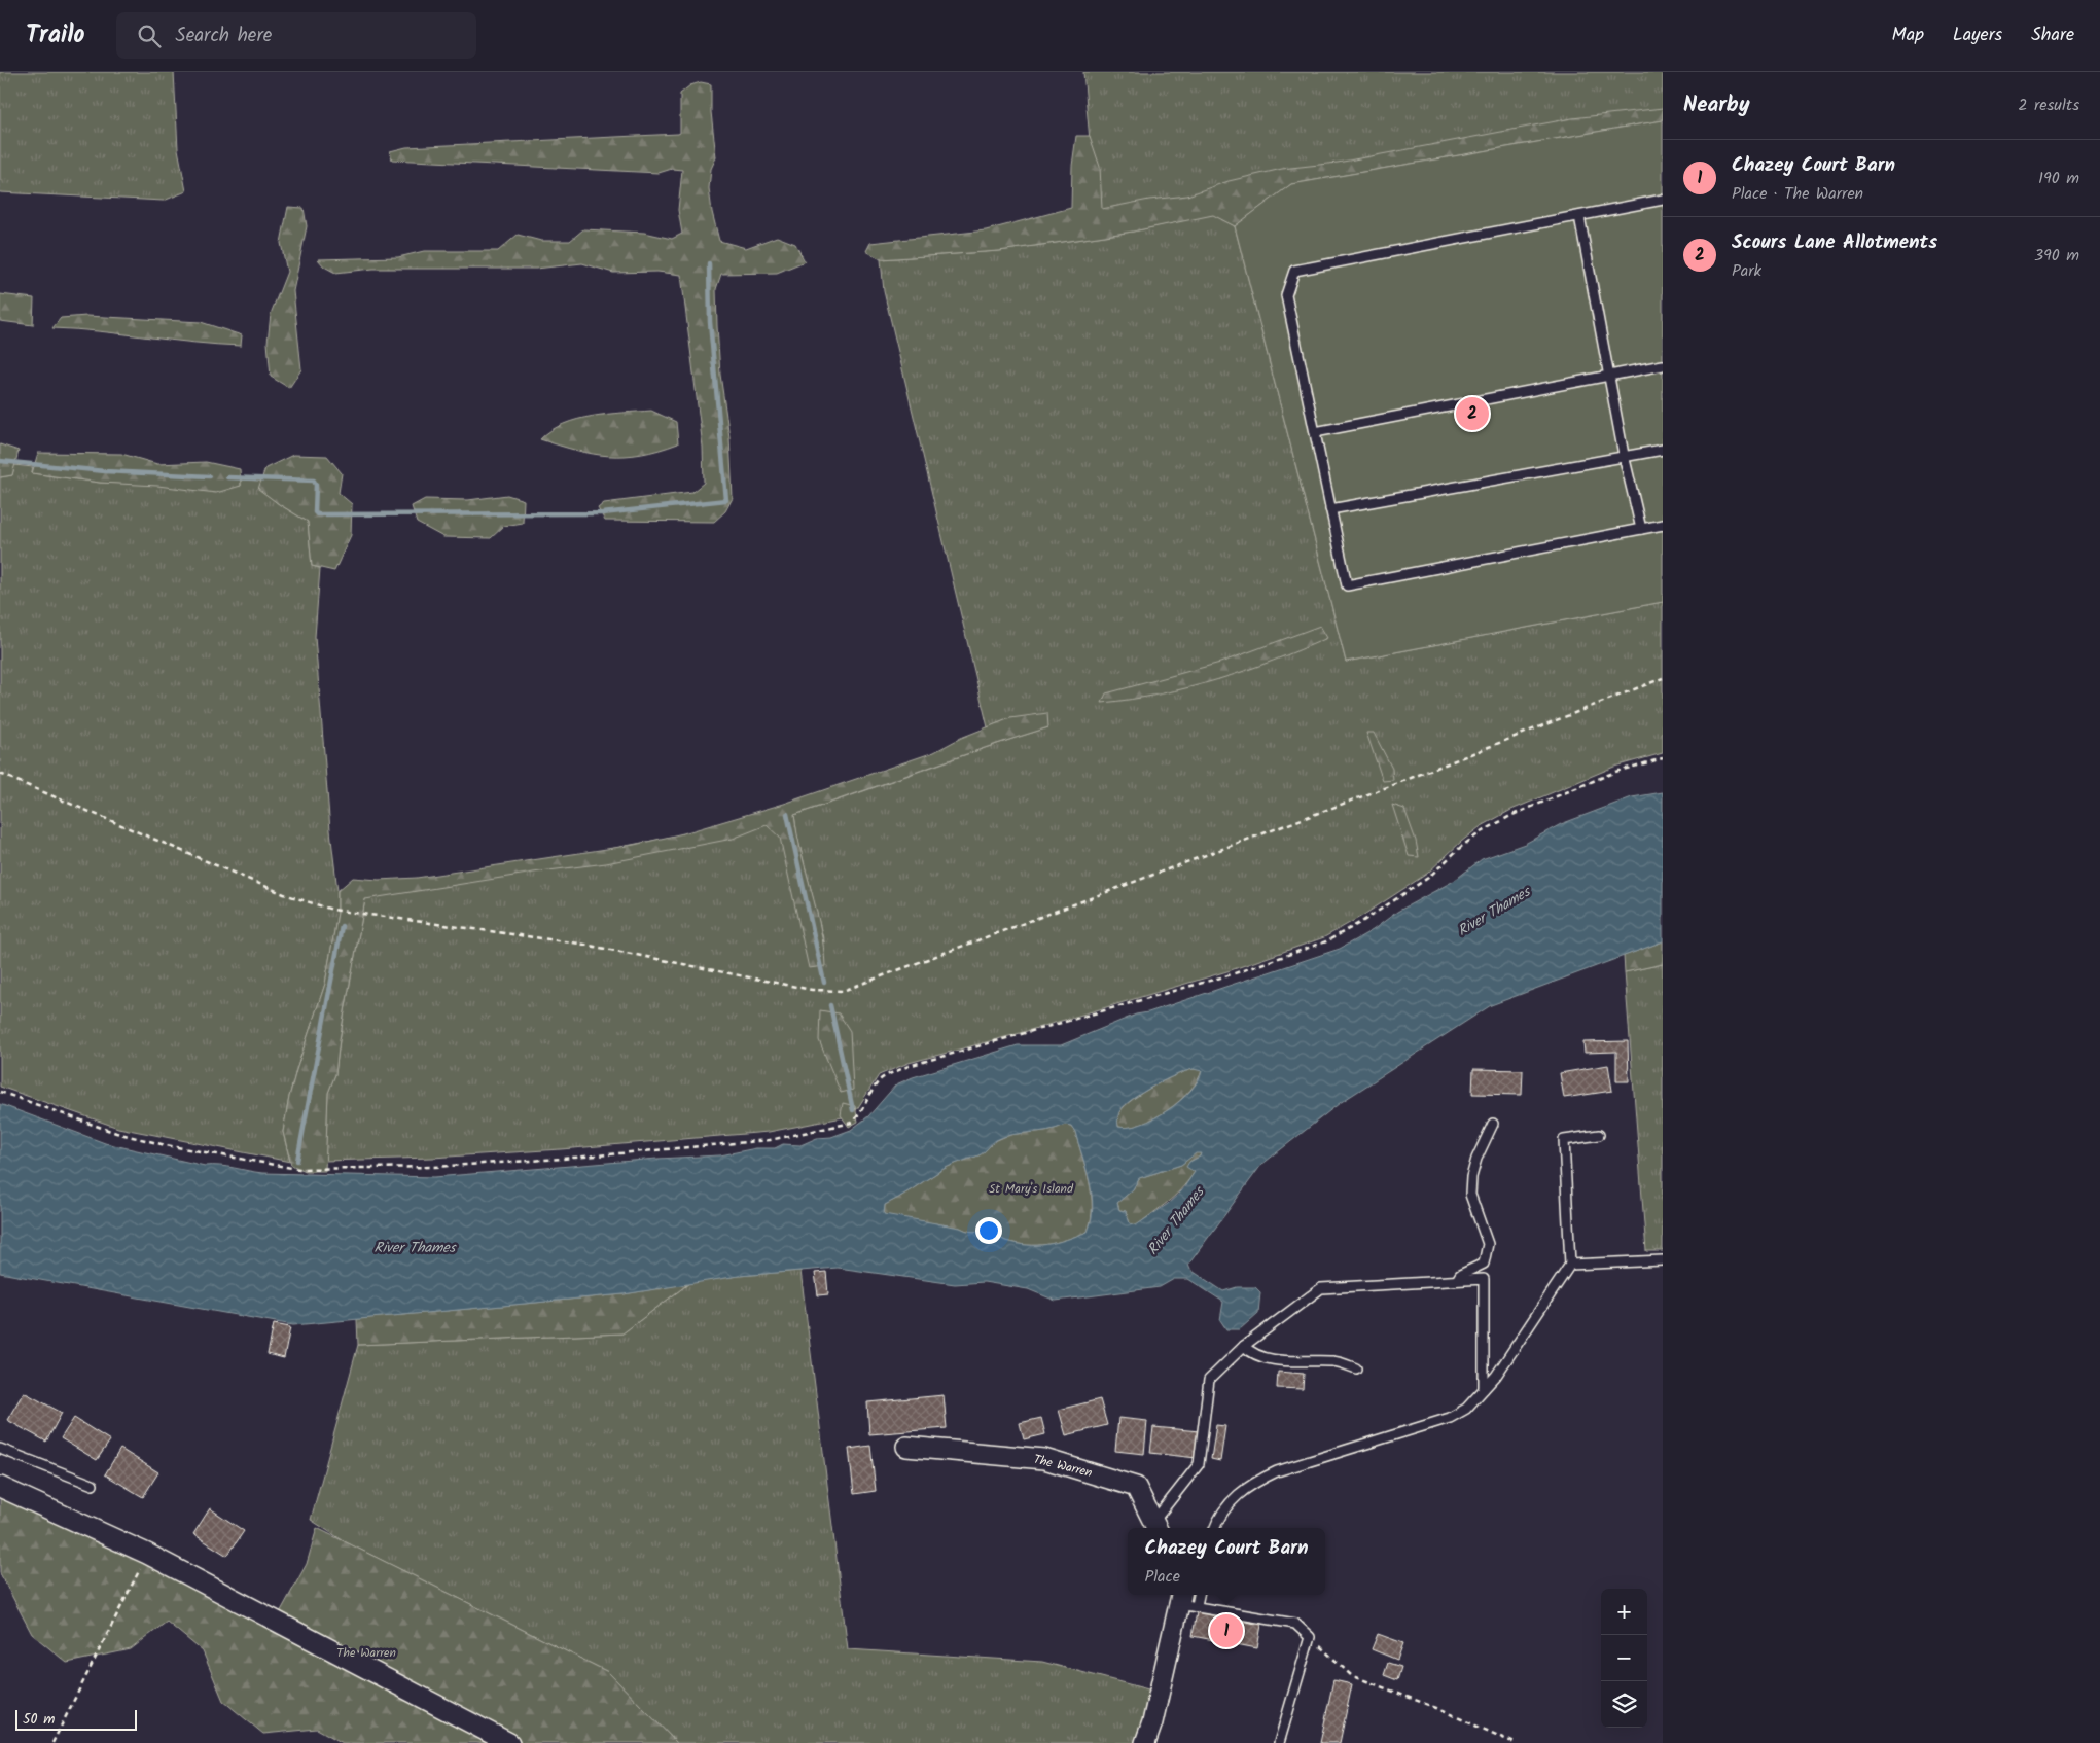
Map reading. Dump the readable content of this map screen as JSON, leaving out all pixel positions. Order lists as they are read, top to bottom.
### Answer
{
  "streets": {
    "street": ["The Warren"]
  },
  "water": ["River Thames"],
  "parks": ["St Mary's Island", "The Warren"],
  "scale_bar": "50 m",
  "page": {
    "header": "Trailo",
    "search": "Search here",
    "nav": ["Map", "Layers", "Share"],
    "heading": ["Nearby", "2 results"],
    "list": [
      {
        "mark": "1",
        "name": "Chazey Court Barn",
        "note": "Place · The Warren",
        "value": "190 m"
      },
      {
        "mark": "2",
        "name": "Scours Lane Allotments",
        "note": "Park",
        "value": "390 m"
      }
    ],
    "pins": ["2", "1"],
    "popup": ["Chazey Court Barn", "Place"],
    "map_buttons": ["+", "−"],
    "scale": "50 m"
  }
}
